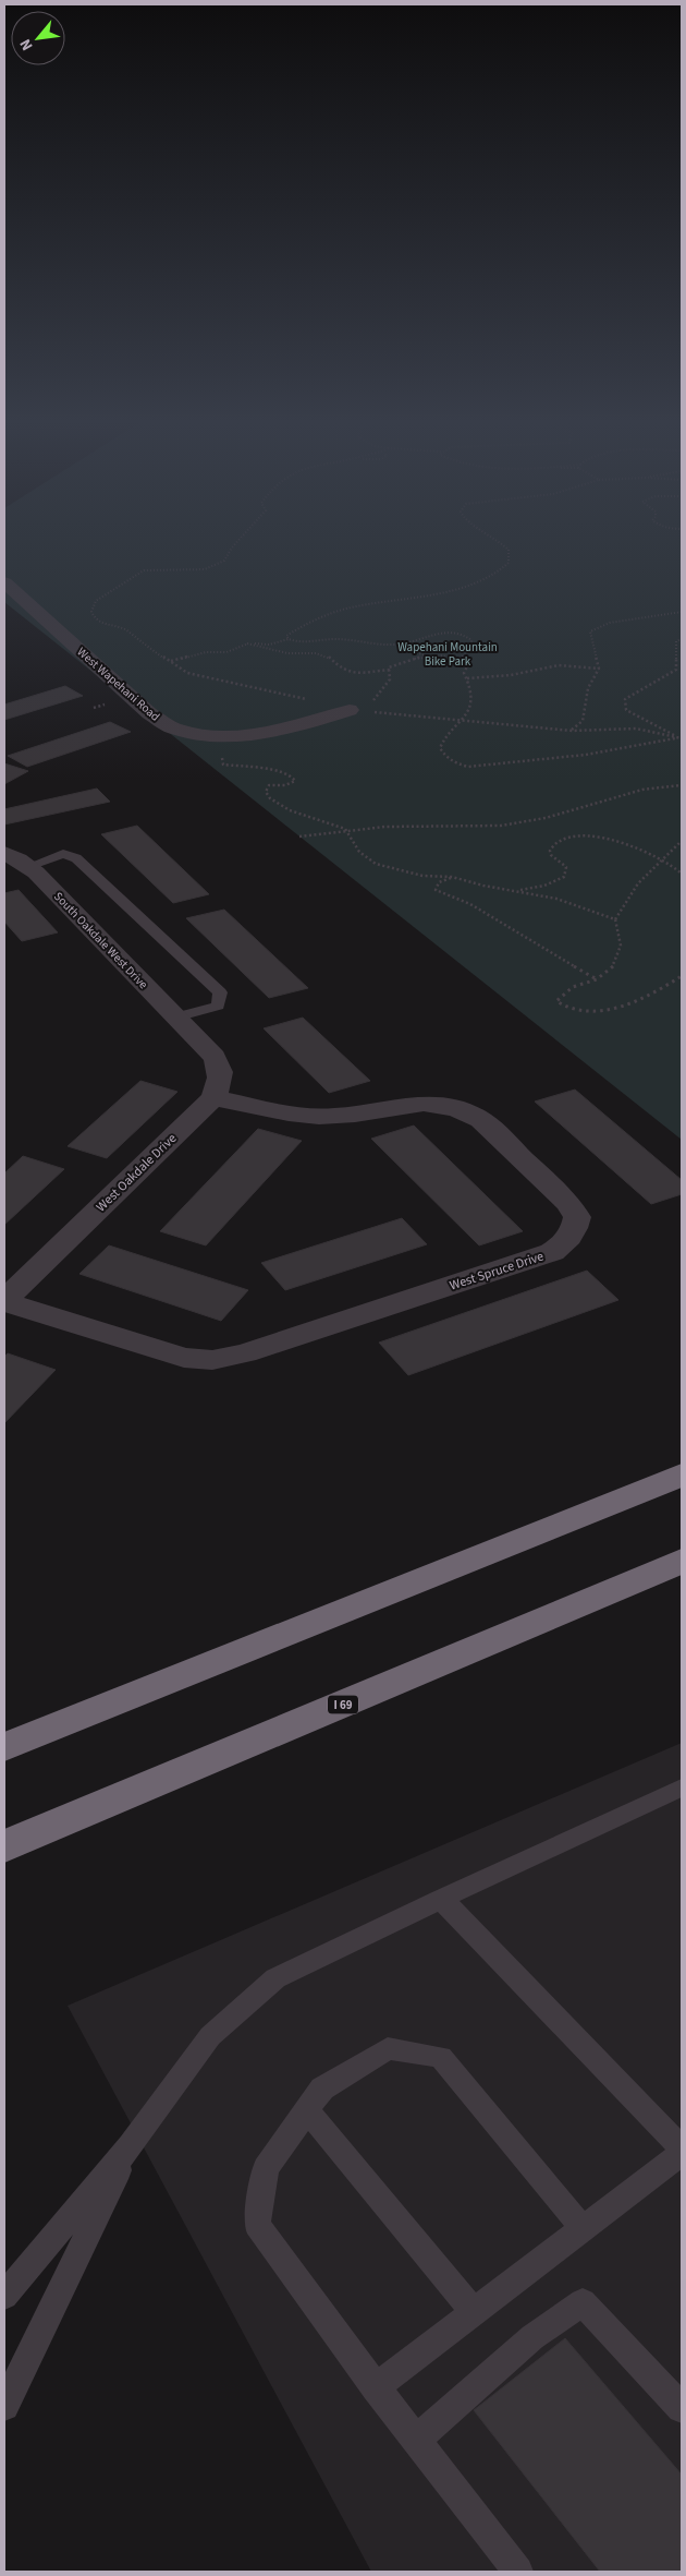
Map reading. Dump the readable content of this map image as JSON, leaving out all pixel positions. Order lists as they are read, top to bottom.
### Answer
{
  "streets": {
    "highway": ["I 69"],
    "street": [
      "West Wapehani Road",
      "South Oakdale West Drive",
      "West Oakdale Drive",
      "West Spruce Drive"
    ]
  },
  "crossings": [
    ["South Oakdale West Drive", "West Oakdale Drive"],
    ["West Oakdale Drive", "West Spruce Drive"]
  ],
  "parks": ["Wapehani Mountain Bike Park"],
  "north": "bottom left"
}
